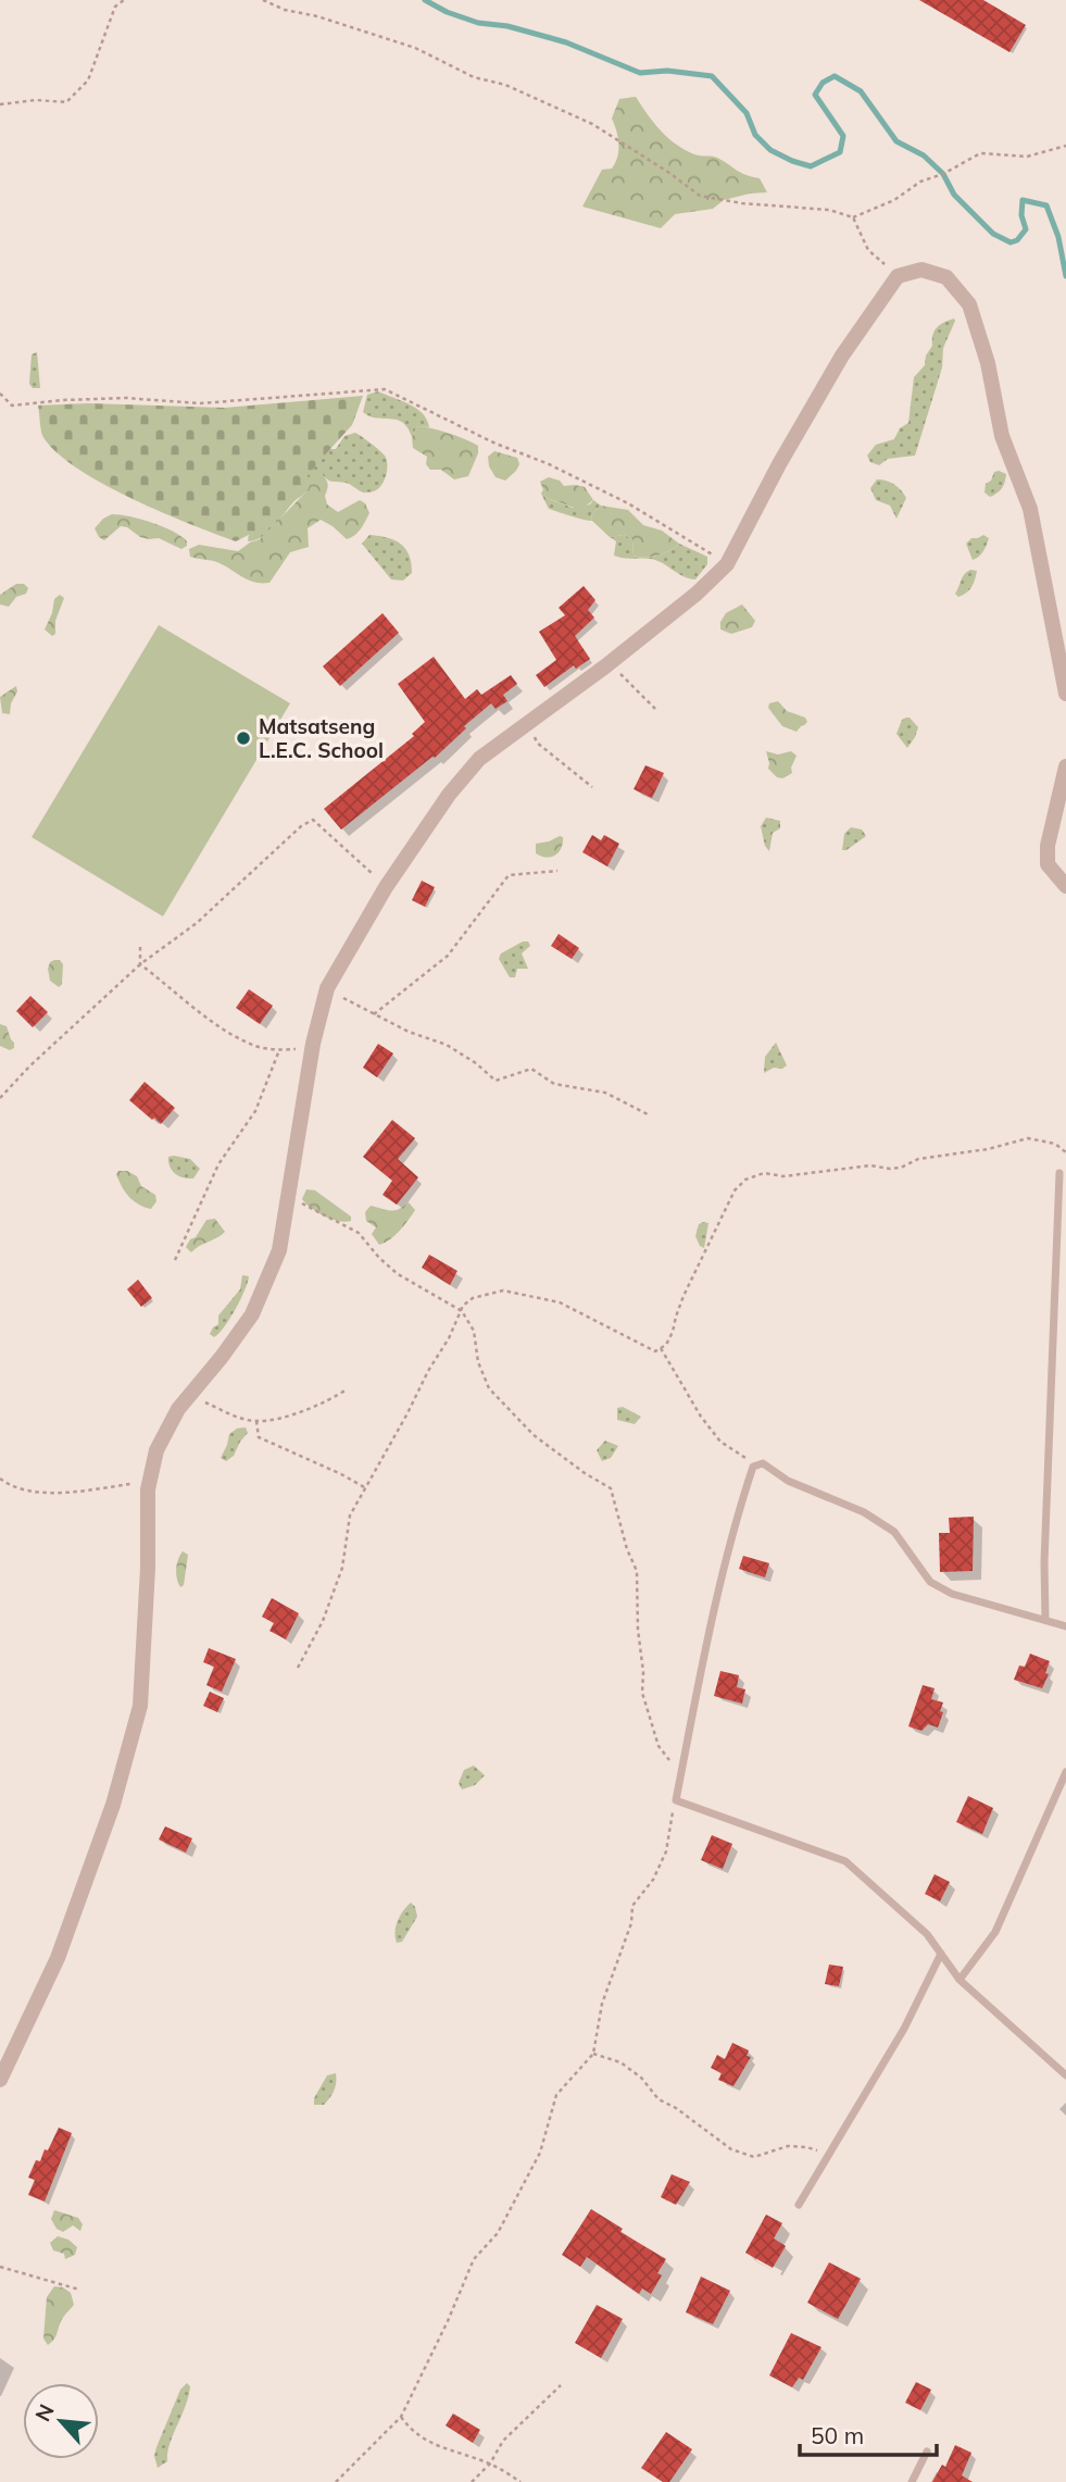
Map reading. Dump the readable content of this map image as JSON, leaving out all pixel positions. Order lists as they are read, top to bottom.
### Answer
{
  "places": ["Matsatseng L.E.C. School"],
  "scale_bar": "50 m",
  "north": "top left"
}
